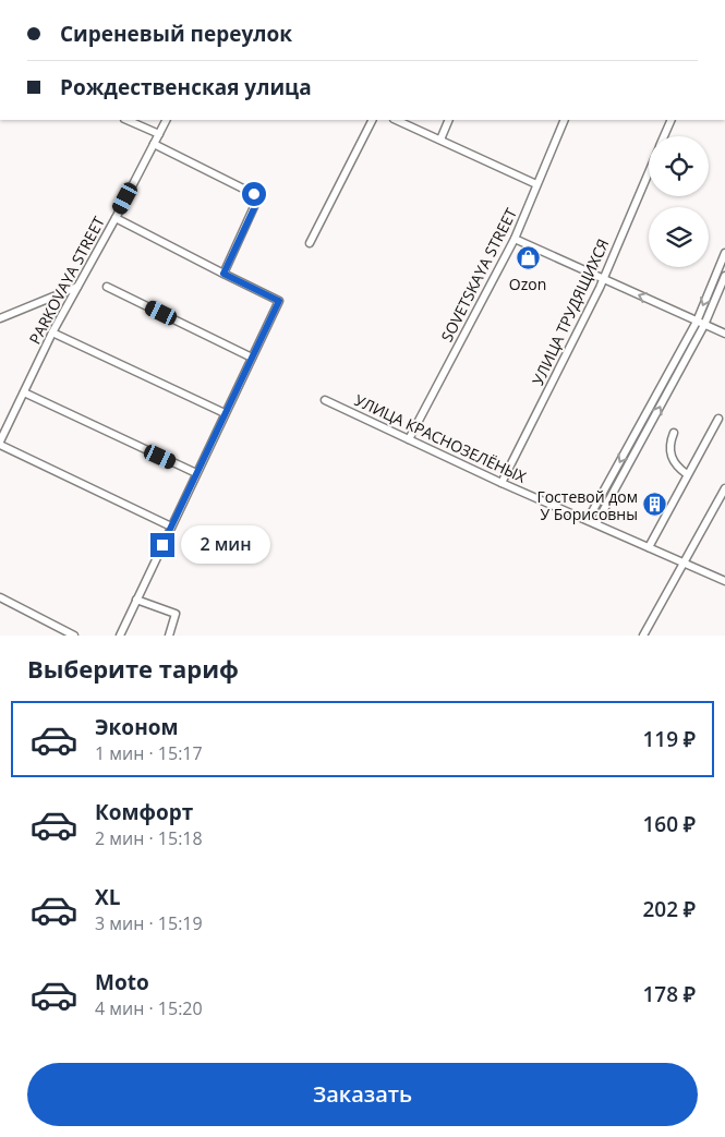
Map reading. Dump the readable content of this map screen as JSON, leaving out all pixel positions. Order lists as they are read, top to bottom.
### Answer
{
  "streets": {
    "street": [
      "SOVETSKAYA STREET",
      "PARKOVAYA STREET",
      "УЛИЦА ТРУДЯЩИХСЯ",
      "УЛИЦА КРАСНОЗЕЛЁНЫХ"
    ]
  },
  "crossings": [
    ["SOVETSKAYA STREET", "УЛИЦА КРАСНОЗЕЛЁНЫХ"],
    ["УЛИЦА ТРУДЯЩИХСЯ", "УЛИЦА КРАСНОЗЕЛЁНЫХ"]
  ],
  "places": {
    "shop": ["Ozon"],
    "building": ["Гостевой дом У Борисовны"]
  },
  "page": {
    "banner": ["Сиреневый переулок", "Рождественская улица"],
    "bubble": "2 мин",
    "heading": "Выберите тариф",
    "list": [
      {
        "name": "Эконом",
        "note": "1 мин · 15:17",
        "value": "119 ₽"
      },
      {
        "name": "Комфорт",
        "note": "2 мин · 15:18",
        "value": "160 ₽"
      },
      {
        "name": "XL",
        "note": "3 мин · 15:19",
        "value": "202 ₽"
      },
      {
        "name": "Moto",
        "note": "4 мин · 15:20",
        "value": "178 ₽"
      }
    ],
    "buttons": "Заказать"
  }
}
